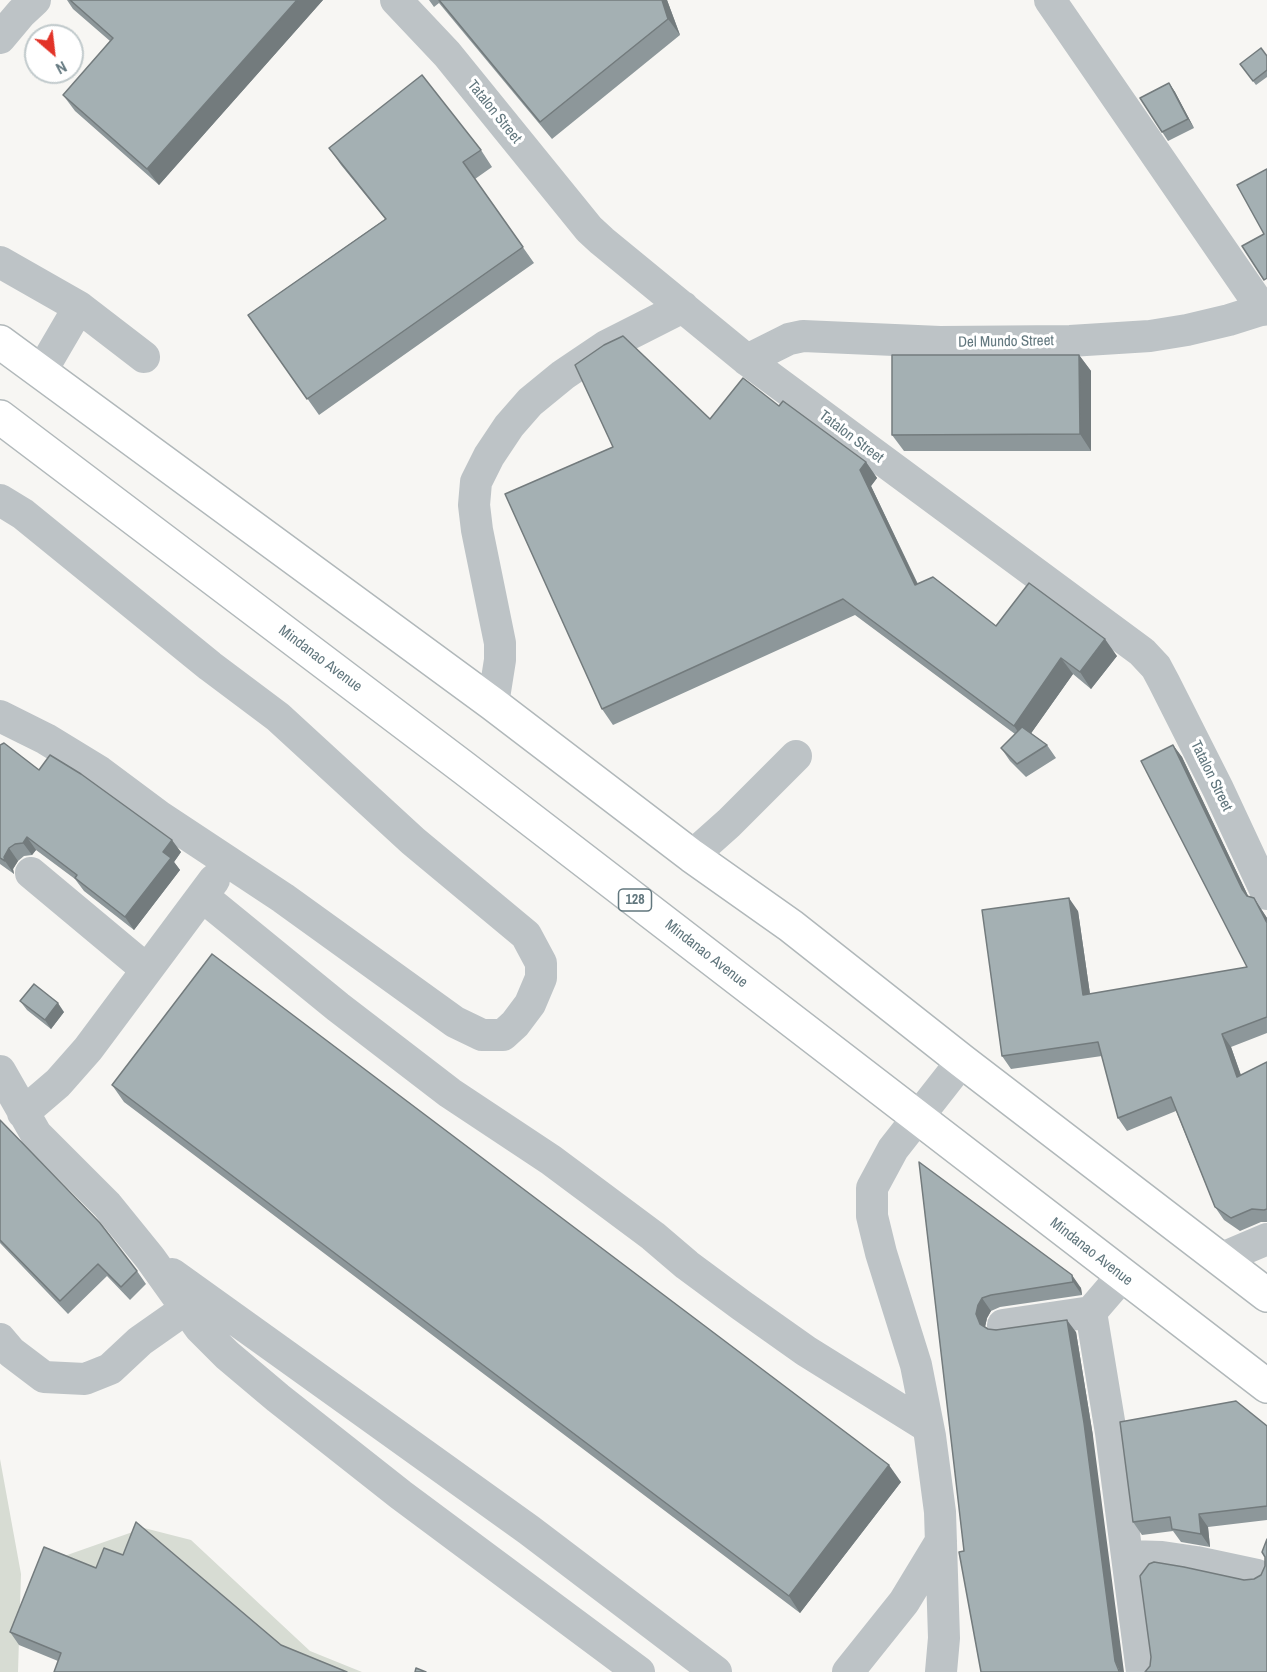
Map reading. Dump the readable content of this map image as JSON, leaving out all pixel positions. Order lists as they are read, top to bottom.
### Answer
{
  "streets": {
    "main road": ["Mindanao Avenue", "128"],
    "street": ["Tatalon Street", "Del Mundo Street"]
  },
  "crossings": [
    ["Tatalon Street", "Del Mundo Street"]
  ],
  "north": "bottom right"
}
